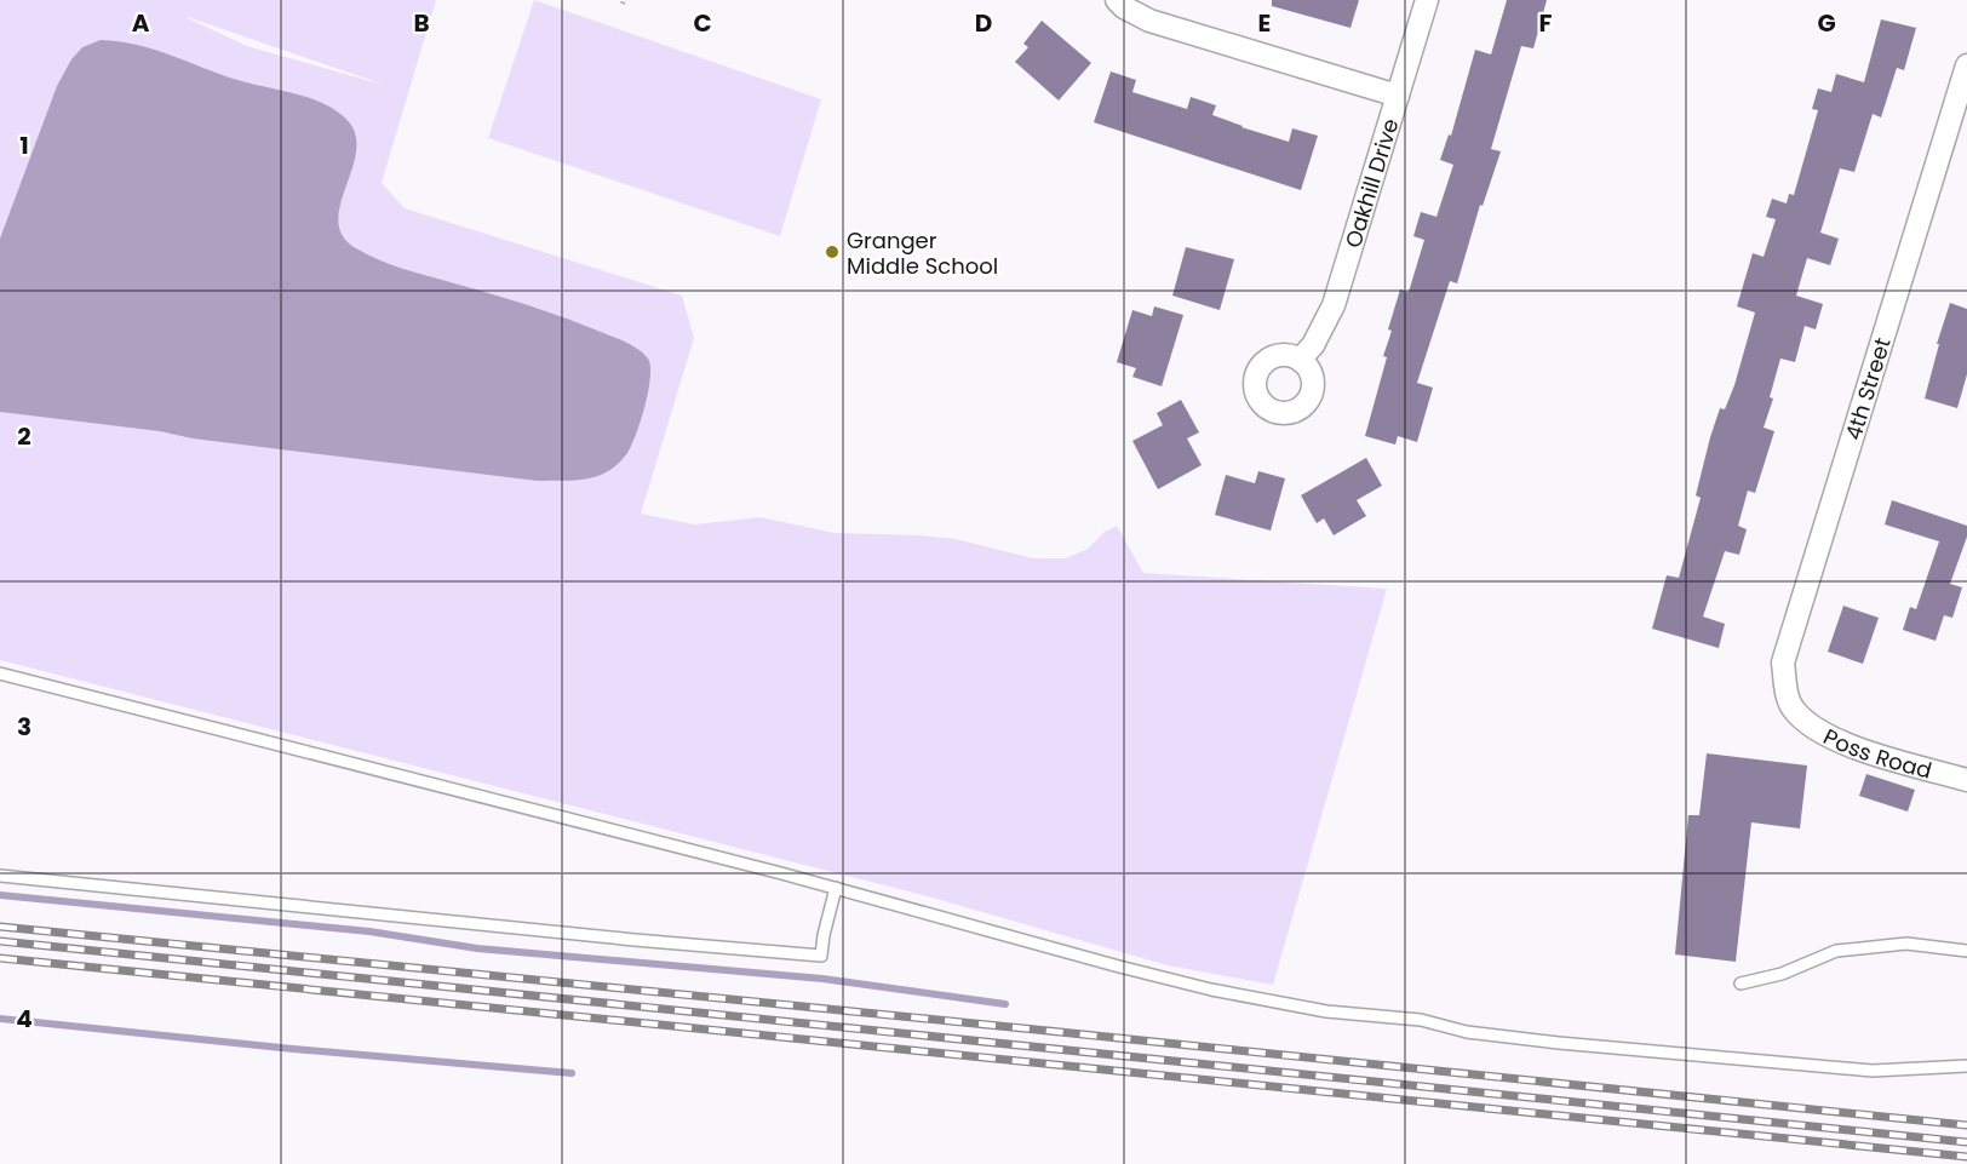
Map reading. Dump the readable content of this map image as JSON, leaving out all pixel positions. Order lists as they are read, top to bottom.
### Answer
{
  "streets": {
    "street": ["Oakhill Drive", "4th Street", "Poss Road"]
  },
  "crossings": [
    ["4th Street", "Poss Road"]
  ],
  "places": ["Granger Middle School"],
  "grid": {
    "columns": [
      "A",
      "B",
      "C",
      "D",
      "E",
      "F",
      "G"
    ],
    "rows": [
      "1",
      "2",
      "3",
      "4"
    ]
  }
}
